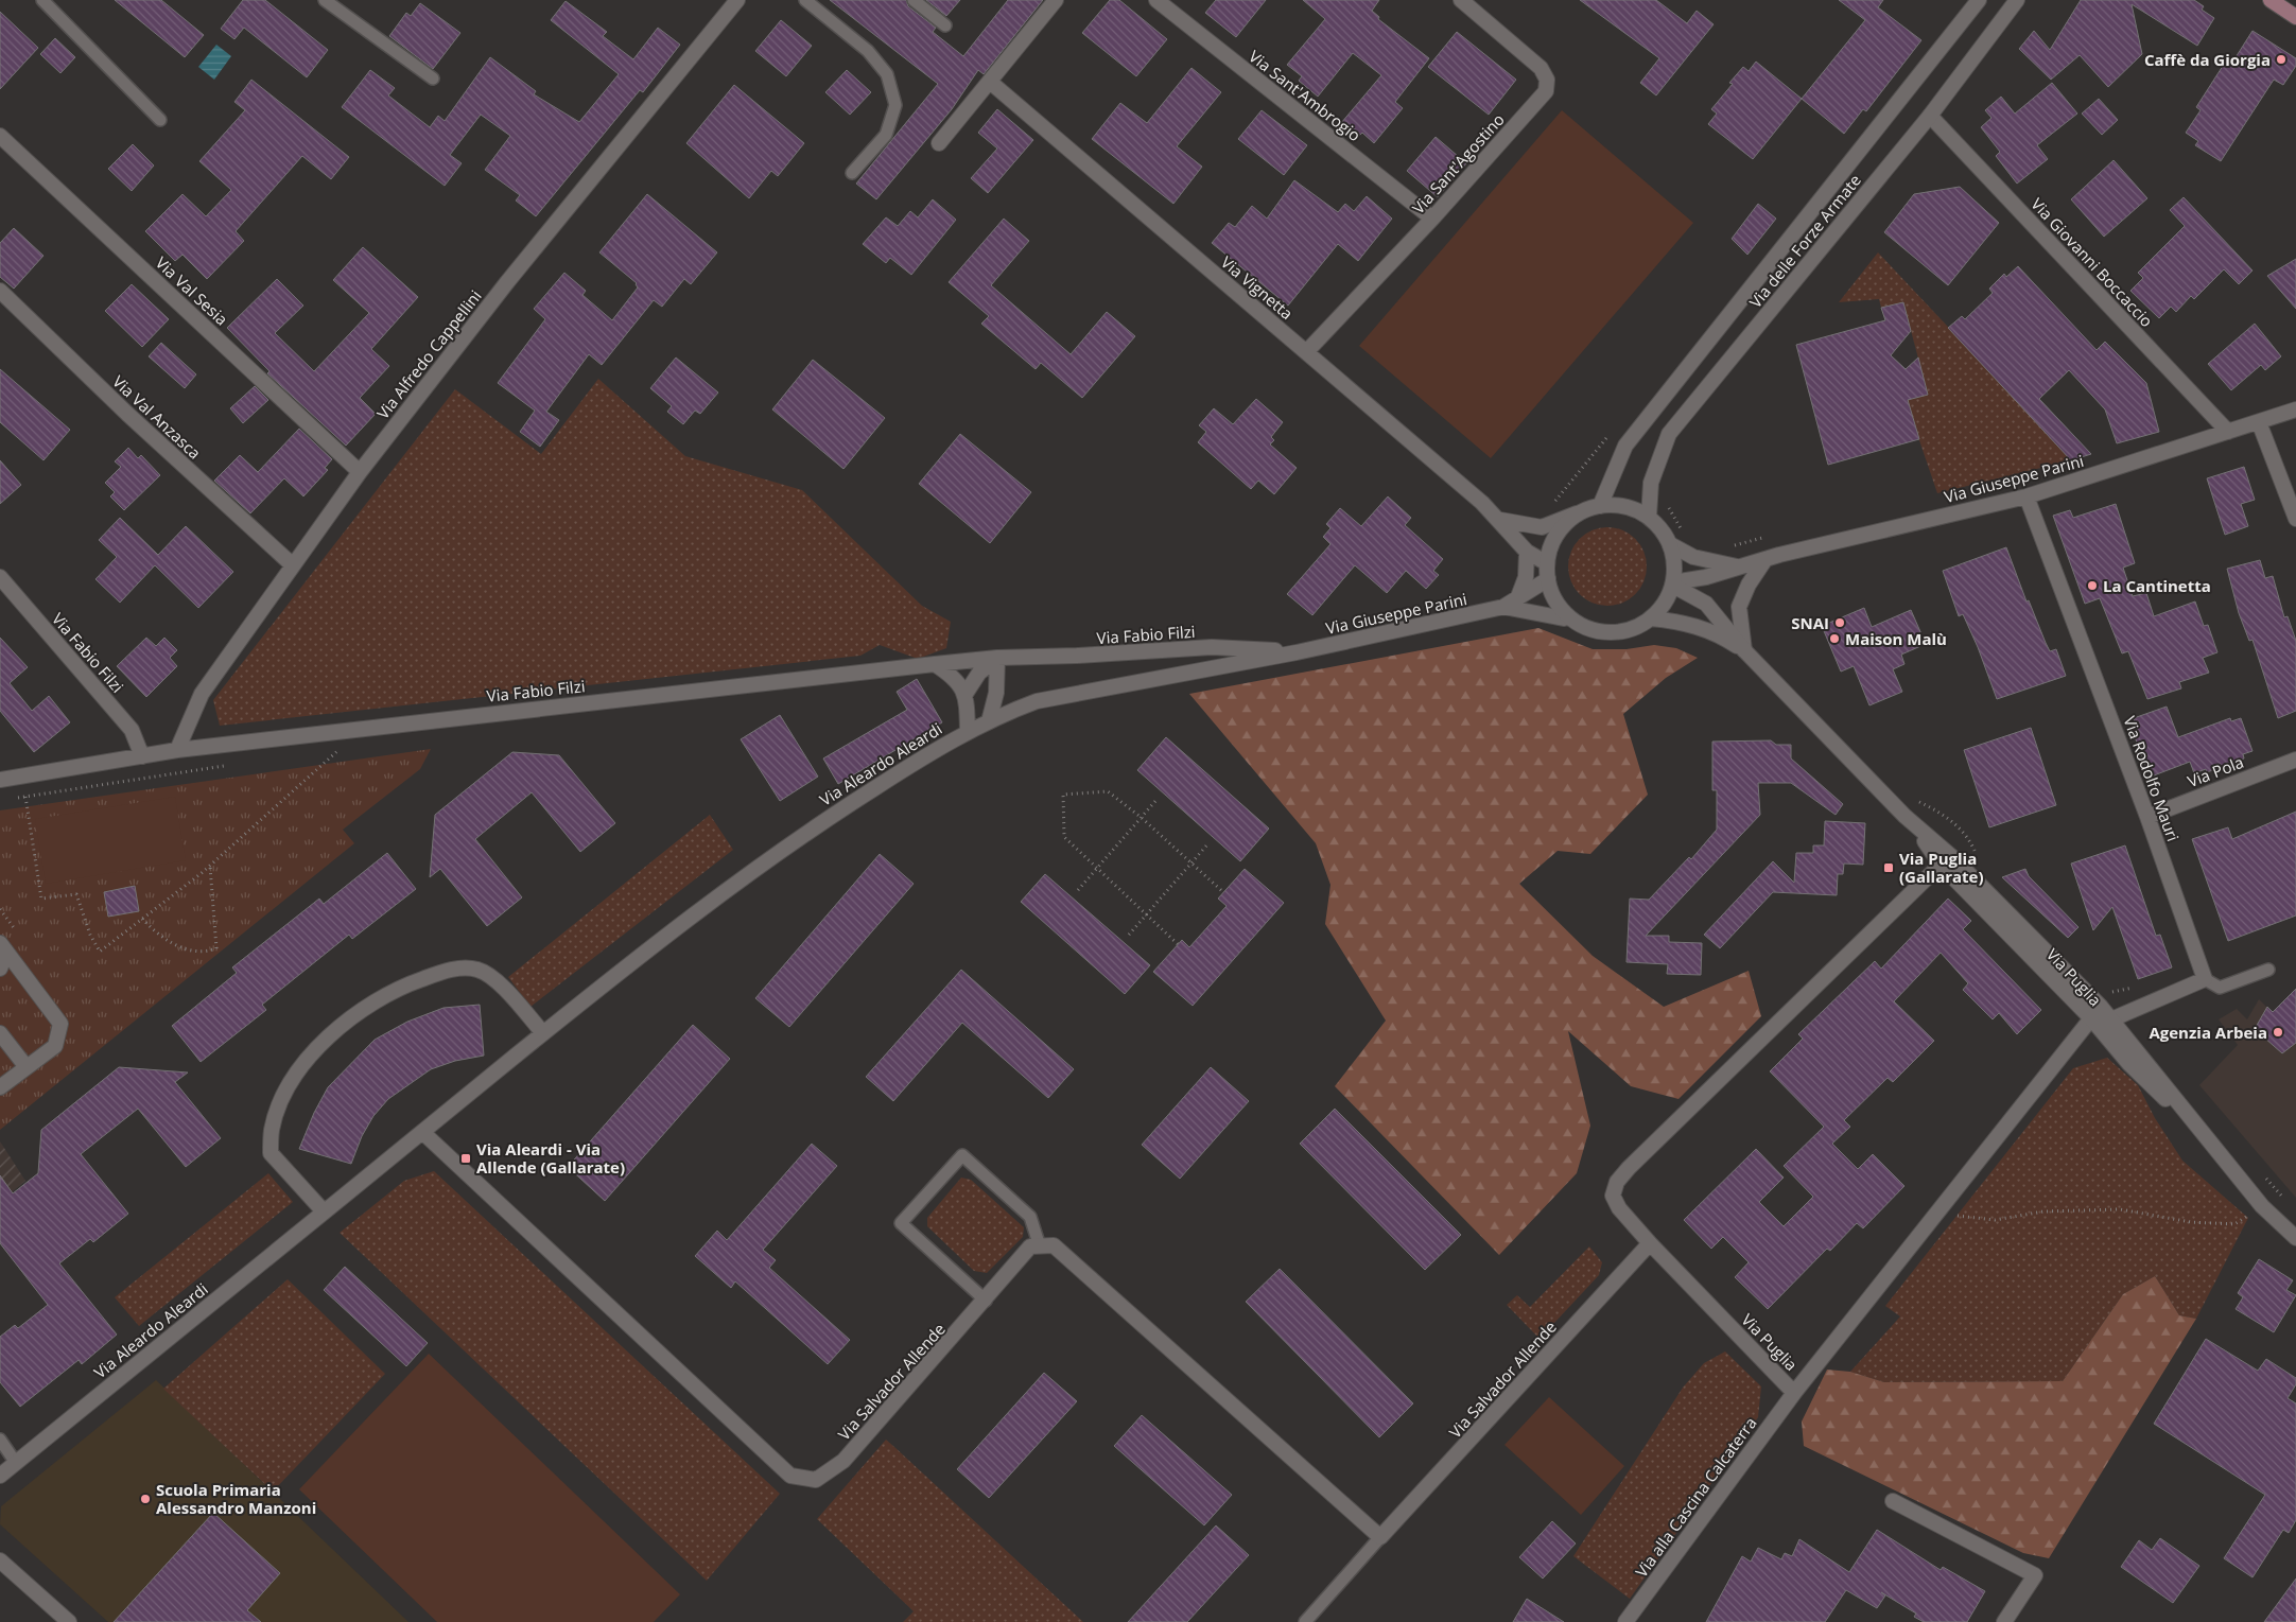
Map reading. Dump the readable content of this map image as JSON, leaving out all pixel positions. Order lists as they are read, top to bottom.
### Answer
{
  "streets": {
    "street": [
      "Via Sant'Ambrogio",
      "Via Sant'Agostino",
      "Via delle Forze Armate",
      "Via Giovanni Boccaccio",
      "Via Vignetta",
      "Via Val Sesia",
      "Via Alfredo Cappellini",
      "Via Val Anzasca",
      "Via Giuseppe Parini",
      "Via Fabio Filzi",
      "Via Aleardo Aleardi",
      "Via Pola",
      "Via Rodolfo Mauri",
      "Via Puglia",
      "Via Salvador Allende",
      "Via alla Cascina Calcaterra"
    ]
  },
  "crossings": [
    ["Via Sant'Ambrogio", "Via Sant'Agostino"],
    ["Via Sant'Agostino", "Via Vignetta"],
    ["Via delle Forze Armate", "Via Giovanni Boccaccio"],
    ["Via delle Forze Armate", "Via Vignetta"],
    ["Via delle Forze Armate", "Via Giuseppe Parini"],
    ["Via delle Forze Armate", "Via Puglia"],
    ["Via Giovanni Boccaccio", "Via Giuseppe Parini"],
    ["Via Vignetta", "Via Giuseppe Parini"],
    ["Via Vignetta", "Via Puglia"],
    ["Via Val Sesia", "Via Alfredo Cappellini"],
    ["Via Alfredo Cappellini", "Via Val Anzasca"],
    ["Via Alfredo Cappellini", "Via Fabio Filzi"],
    ["Via Giuseppe Parini", "Via Fabio Filzi"],
    ["Via Giuseppe Parini", "Via Aleardo Aleardi"],
    ["Via Giuseppe Parini", "Via Rodolfo Mauri"],
    ["Via Giuseppe Parini", "Via Puglia"],
    ["Via Fabio Filzi", "Via Aleardo Aleardi"],
    ["Via Aleardo Aleardi", "Via Salvador Allende"],
    ["Via Pola", "Via Rodolfo Mauri"],
    ["Via Puglia", "Via Salvador Allende"],
    ["Via Puglia", "Via alla Cascina Calcaterra"]
  ],
  "places": {
    "other": [
      "Caffè da Giorgia",
      "La Cantinetta",
      "SNAI",
      "Maison Malù",
      "Agenzia Arbeia",
      "Scuola Primaria Alessandro Manzoni"
    ],
    "transit": ["Via Puglia (Gallarate)", "Via Aleardi - Via Allende (Gallarate)"]
  }
}
